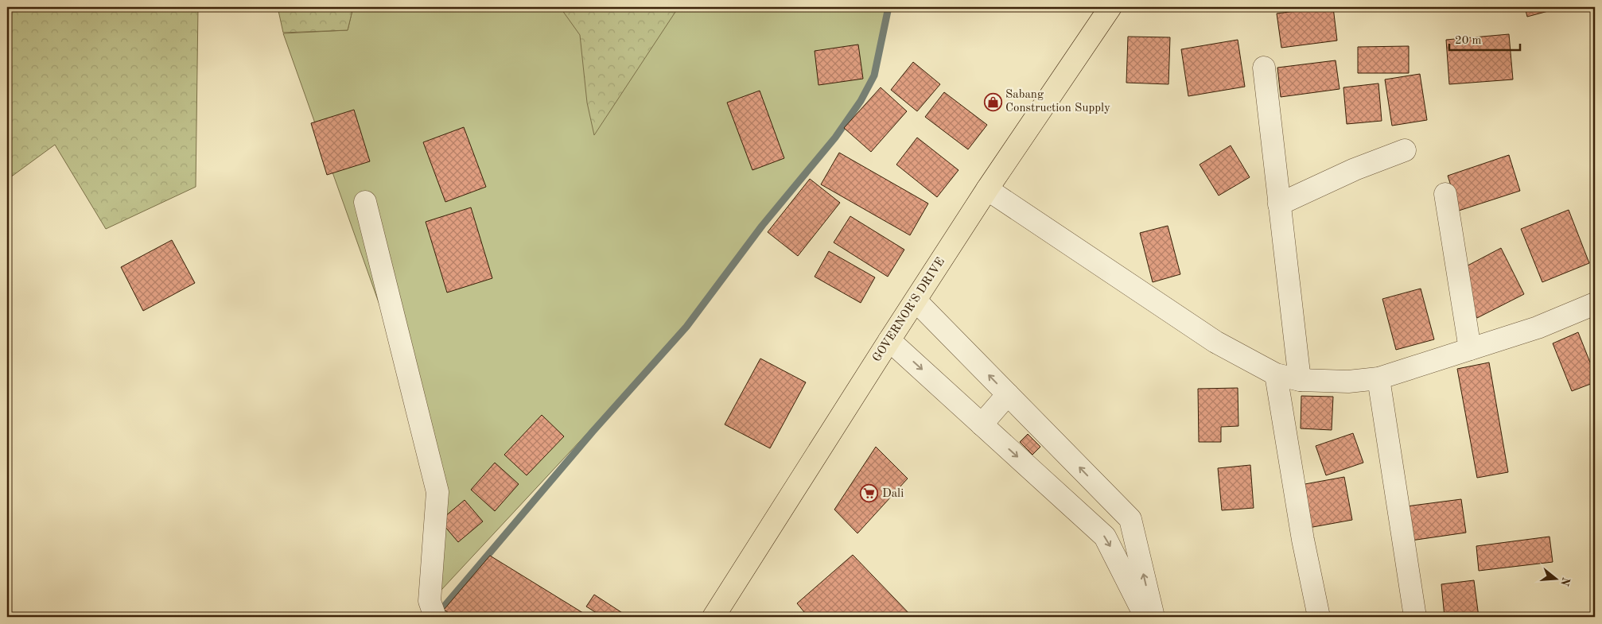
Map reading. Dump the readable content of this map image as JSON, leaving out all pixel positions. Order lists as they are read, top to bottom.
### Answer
{
  "streets": {
    "main road": ["GOVERNOR'S DRIVE"]
  },
  "places": {
    "shop": ["Sabang Construction Supply"],
    "supermarket": ["Dali"]
  },
  "scale_bar": "20 m",
  "north": "right"
}
